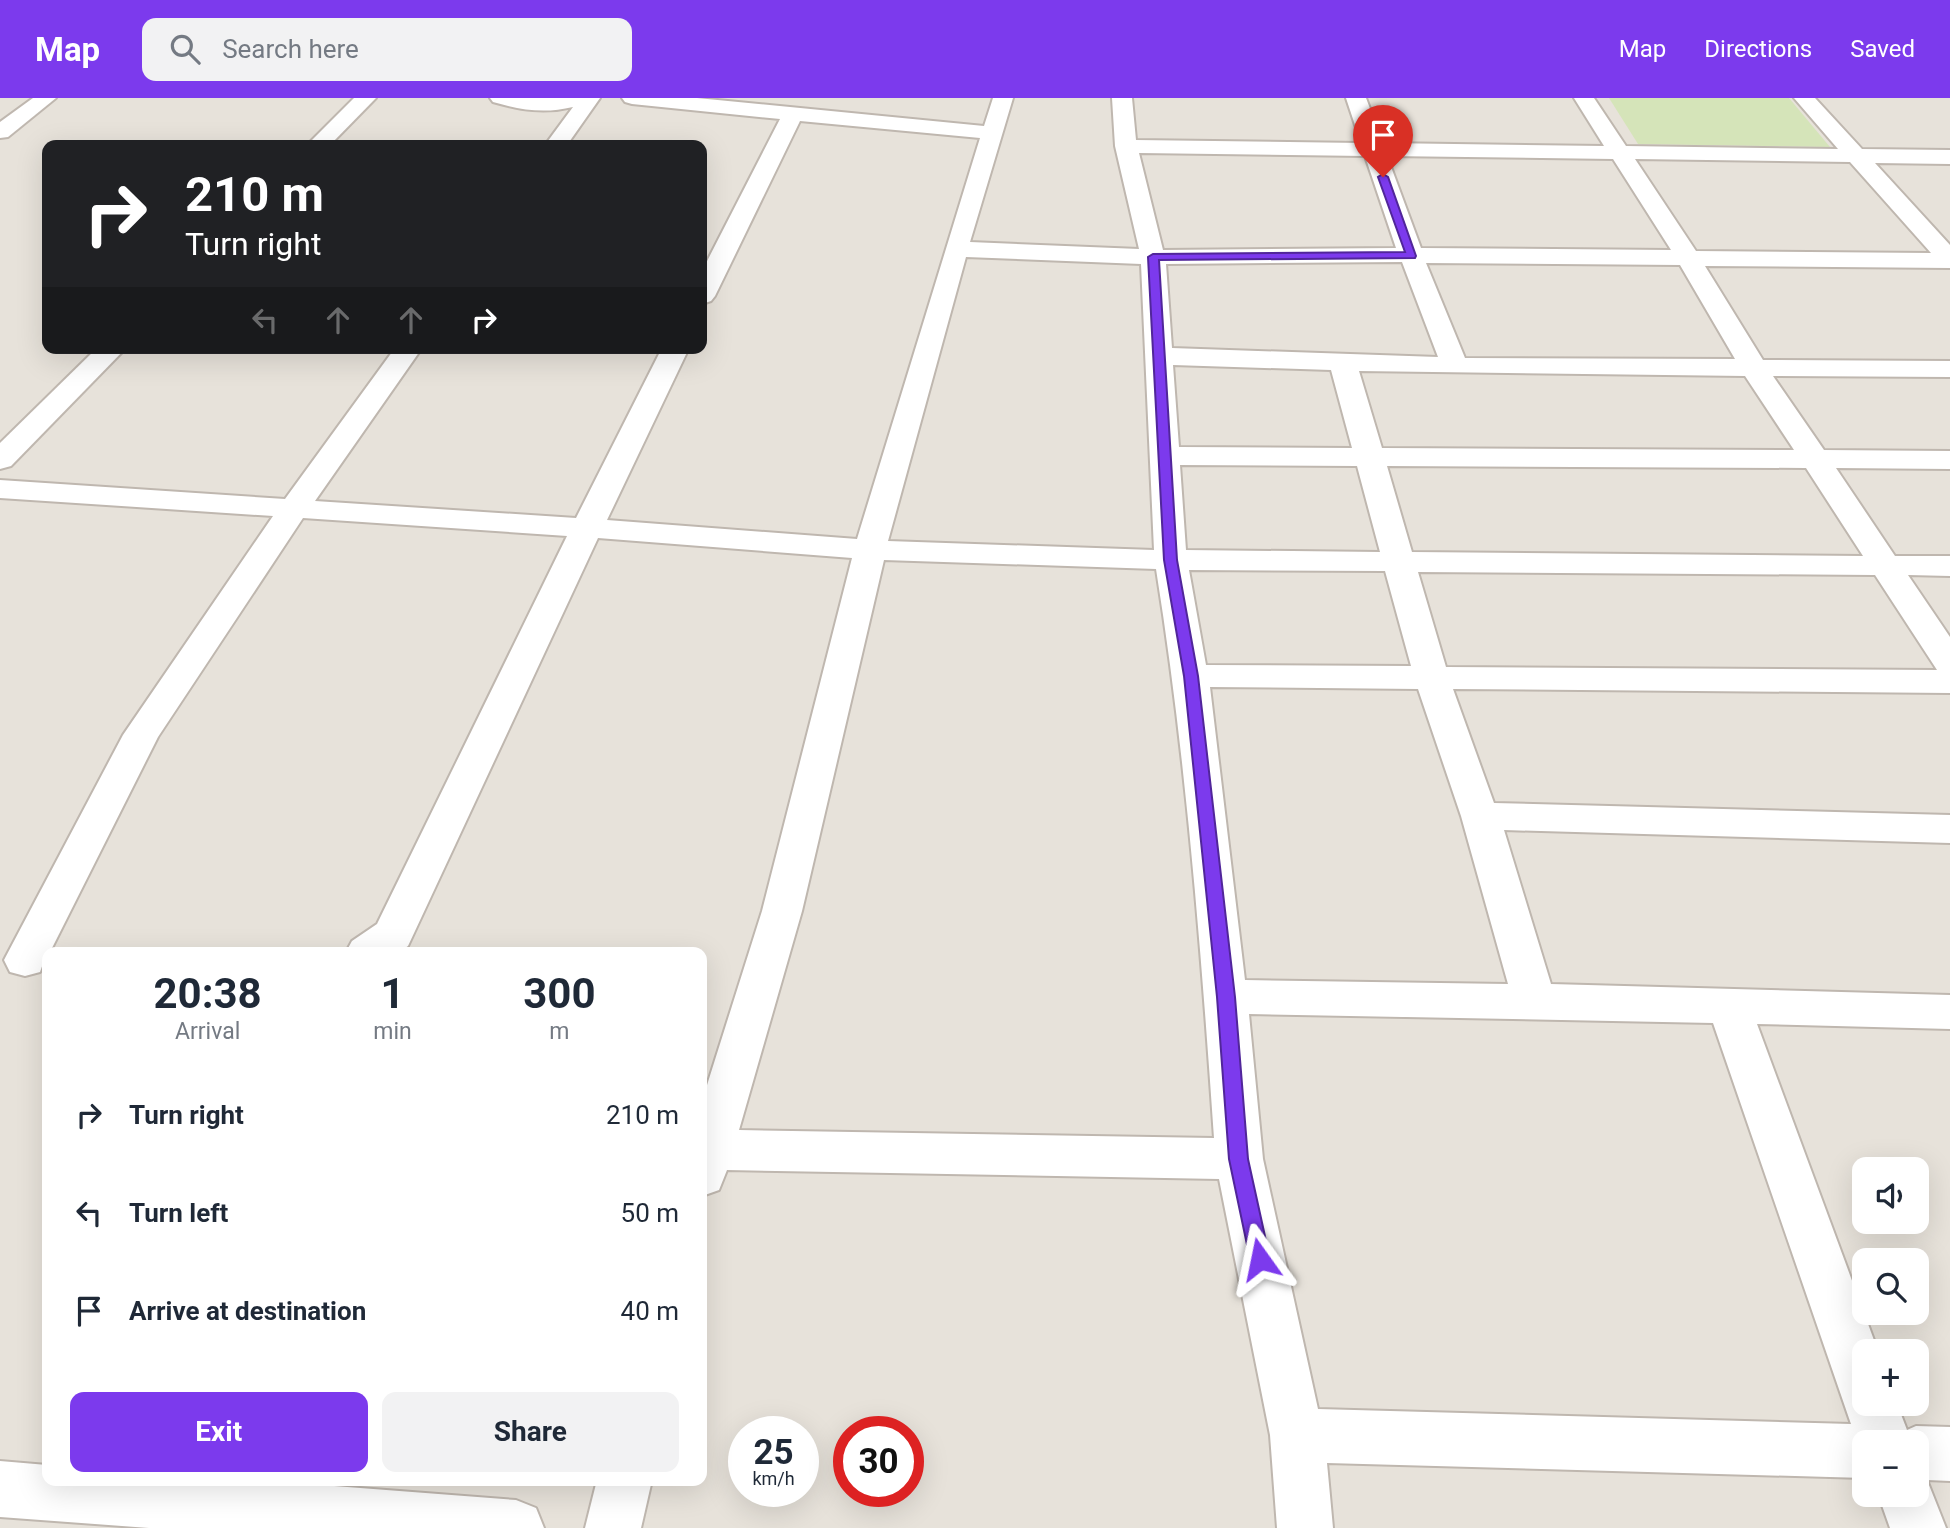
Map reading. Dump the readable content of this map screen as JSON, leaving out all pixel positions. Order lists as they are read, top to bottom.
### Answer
{
  "page": {
    "header": "Map",
    "search": "Search here",
    "nav": ["Map", "Directions", "Saved"],
    "turn": ["210 m", "Turn right"],
    "eta": [
      "20:38",
      "Arrival",
      "1",
      "min",
      "300",
      "m"
    ],
    "list": [
      {
        "name": "Turn right",
        "value": "210 m"
      },
      {
        "name": "Turn left",
        "value": "50 m"
      },
      {
        "name": "Arrive at destination",
        "value": "40 m"
      }
    ],
    "map_buttons": ["+", "−"],
    "buttons": ["Exit", "Share"],
    "speed": "25 km/h",
    "limit": "30"
  }
}
